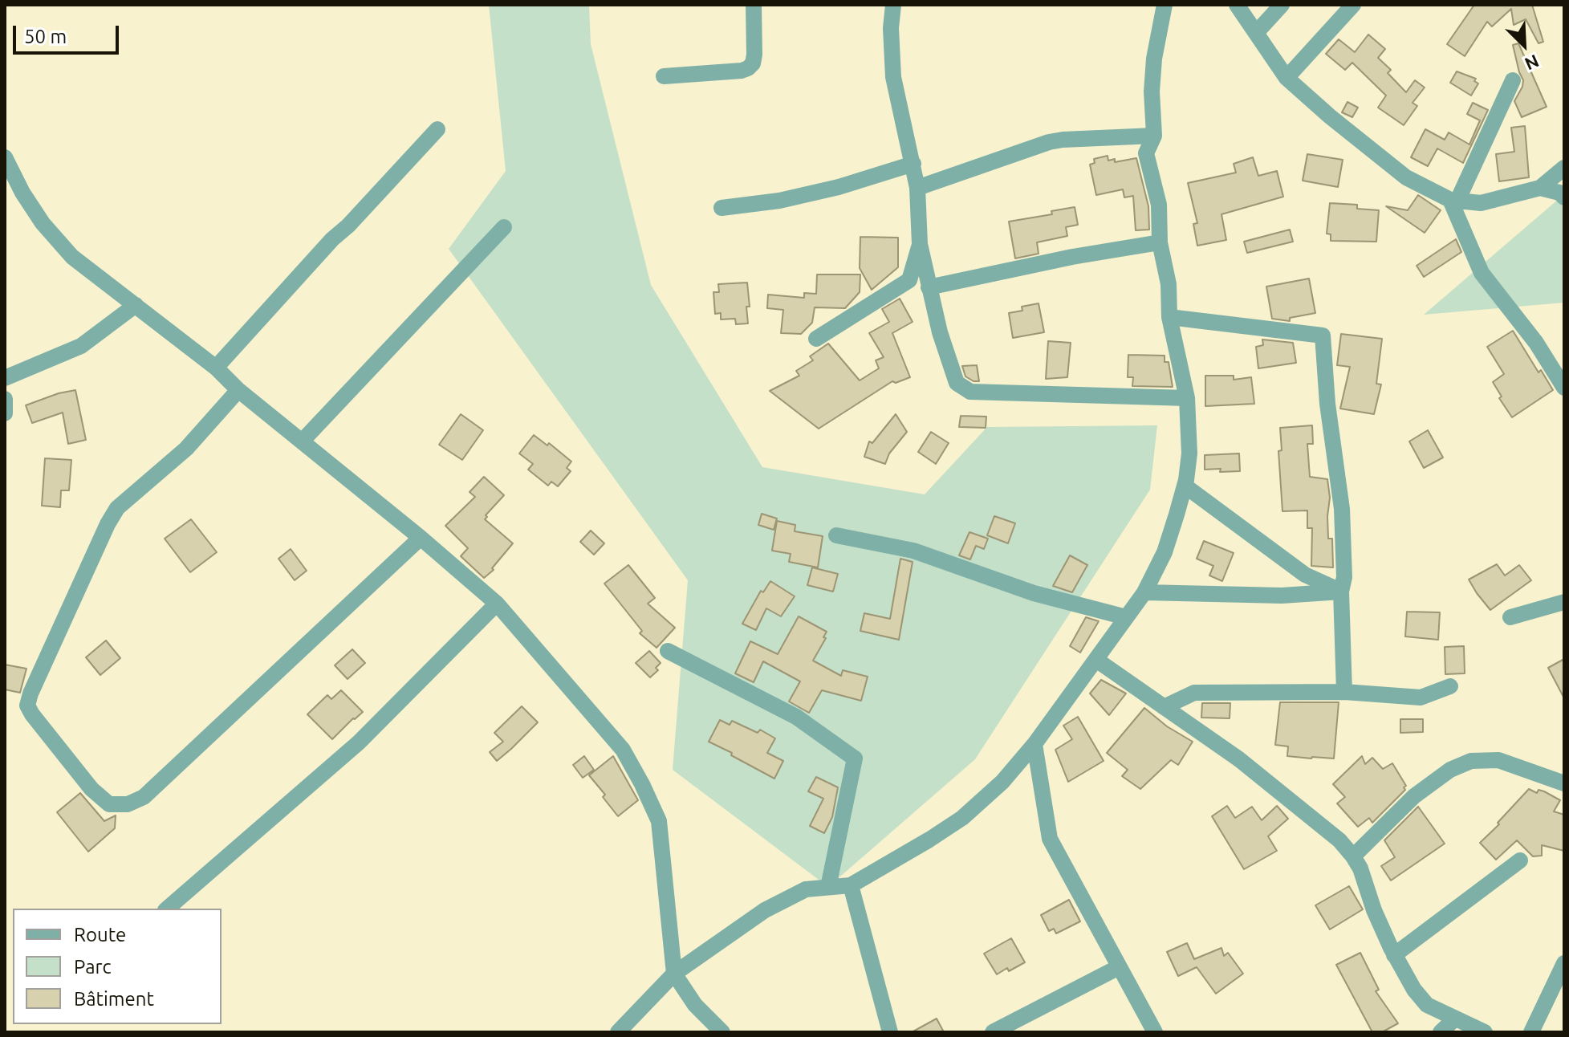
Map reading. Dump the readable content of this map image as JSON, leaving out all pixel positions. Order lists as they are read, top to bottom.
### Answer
{
  "legend": ["Route", "Parc", "Bâtiment"],
  "scale_bar": "50 m",
  "north": "bottom right"
}
